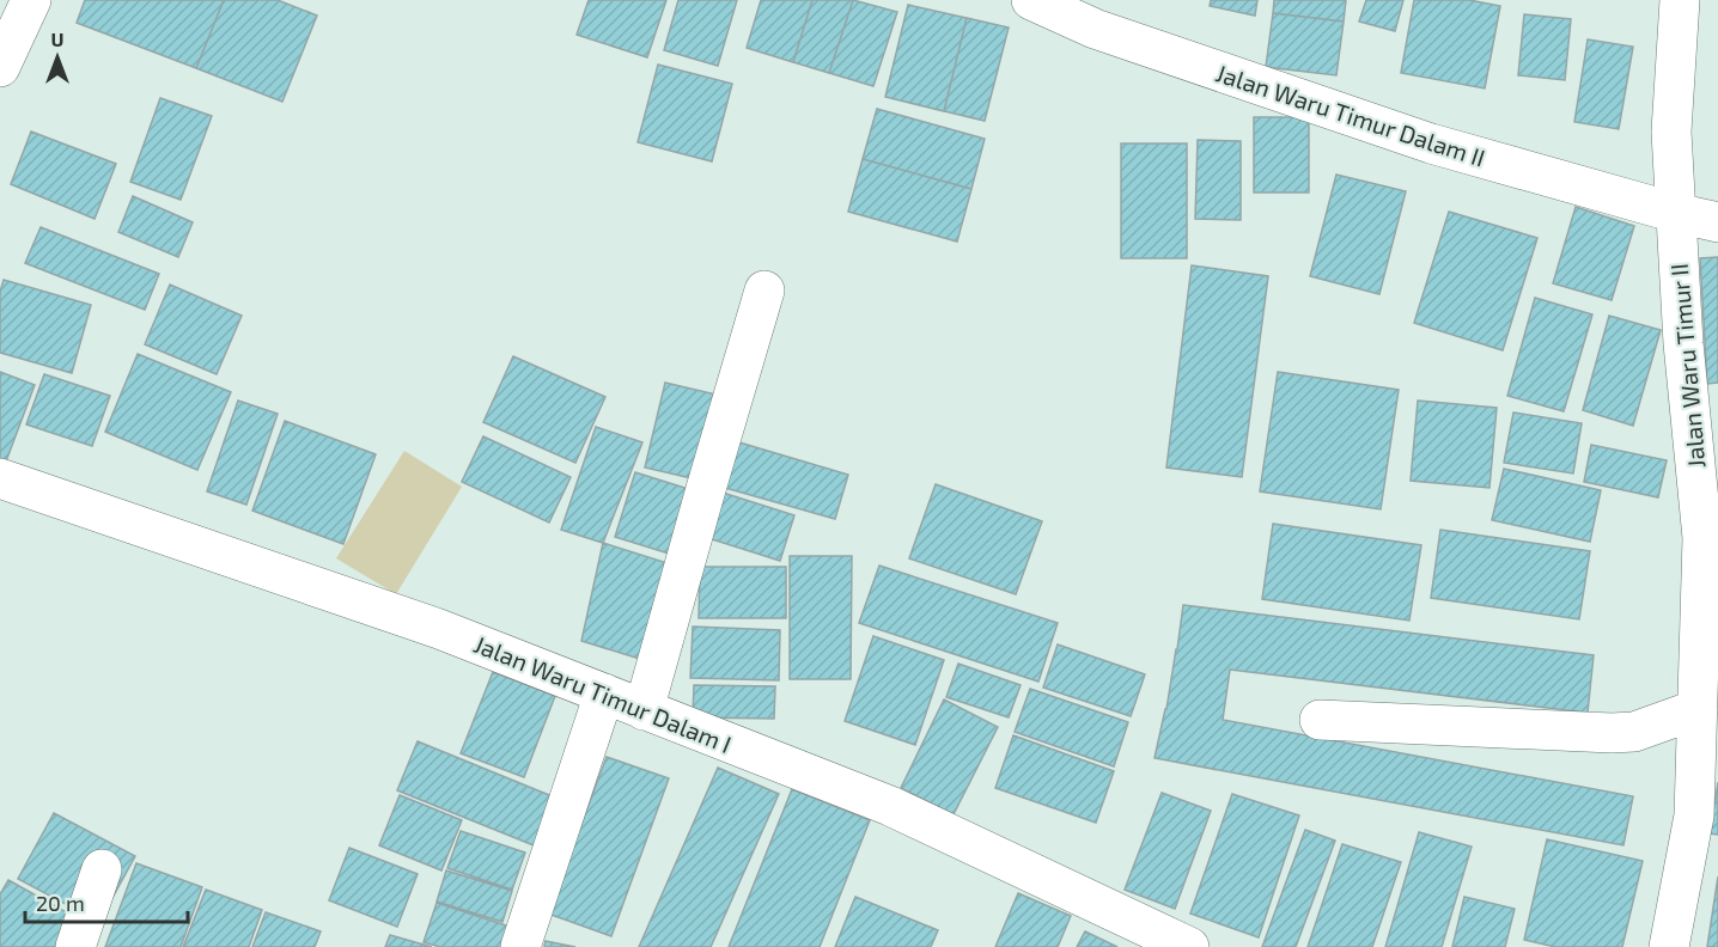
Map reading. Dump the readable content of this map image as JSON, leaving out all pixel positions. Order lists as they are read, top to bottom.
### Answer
{
  "streets": {
    "street": ["Jalan Waru Timur Dalam II", "Jalan Waru Timur II", "Jalan Waru Timur Dalam I"]
  },
  "crossings": [
    ["Jalan Waru Timur Dalam II", "Jalan Waru Timur II"]
  ],
  "scale_bar": "20 m",
  "north": "top"
}
